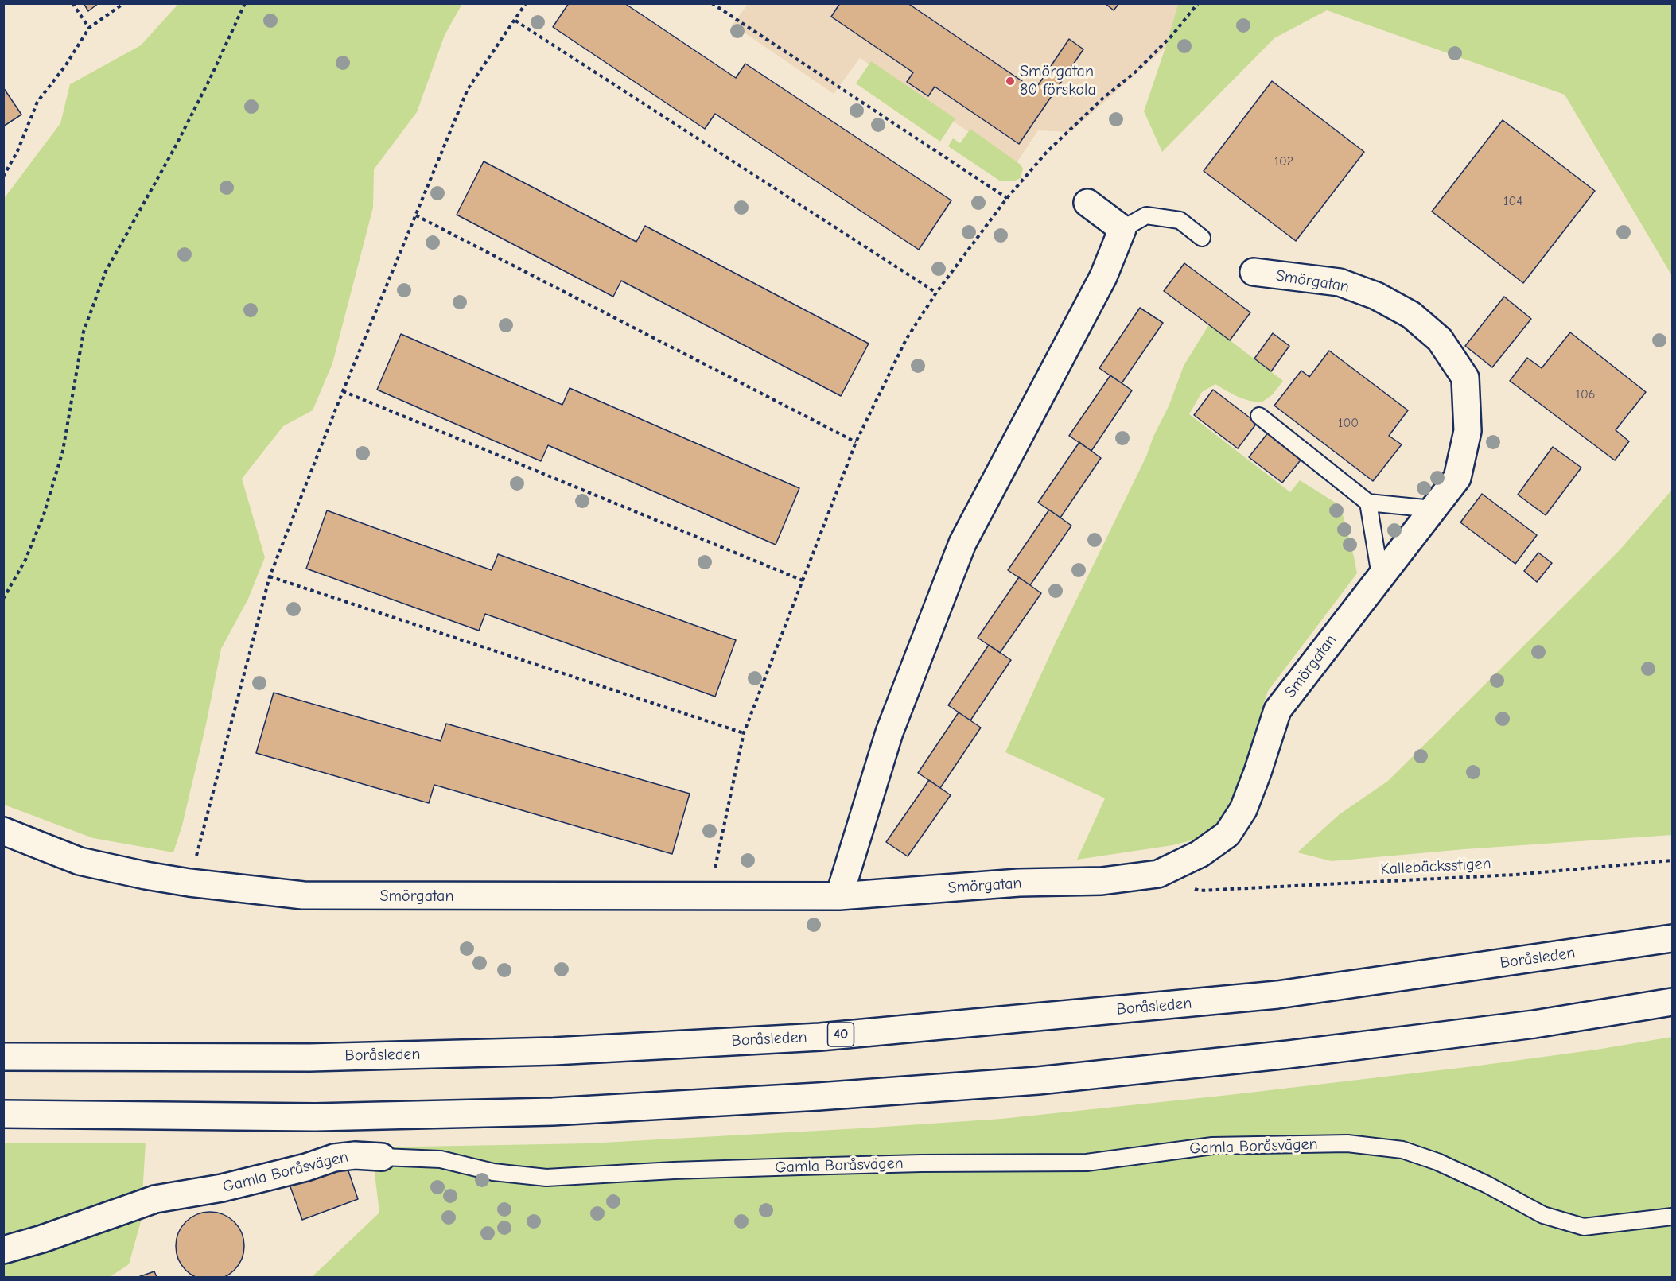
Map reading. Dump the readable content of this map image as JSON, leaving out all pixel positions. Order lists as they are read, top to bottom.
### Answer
{
  "streets": {
    "main road": [
      "Smörgatan",
      "Boråsleden",
      "40",
      "Gamla Boråsvägen"
    ],
    "path": ["Kallebäcksstigen"]
  },
  "places": ["Smörgatan 80 förskola"],
  "house_numbers": [
    "102",
    "104",
    "106",
    "100"
  ]
}
